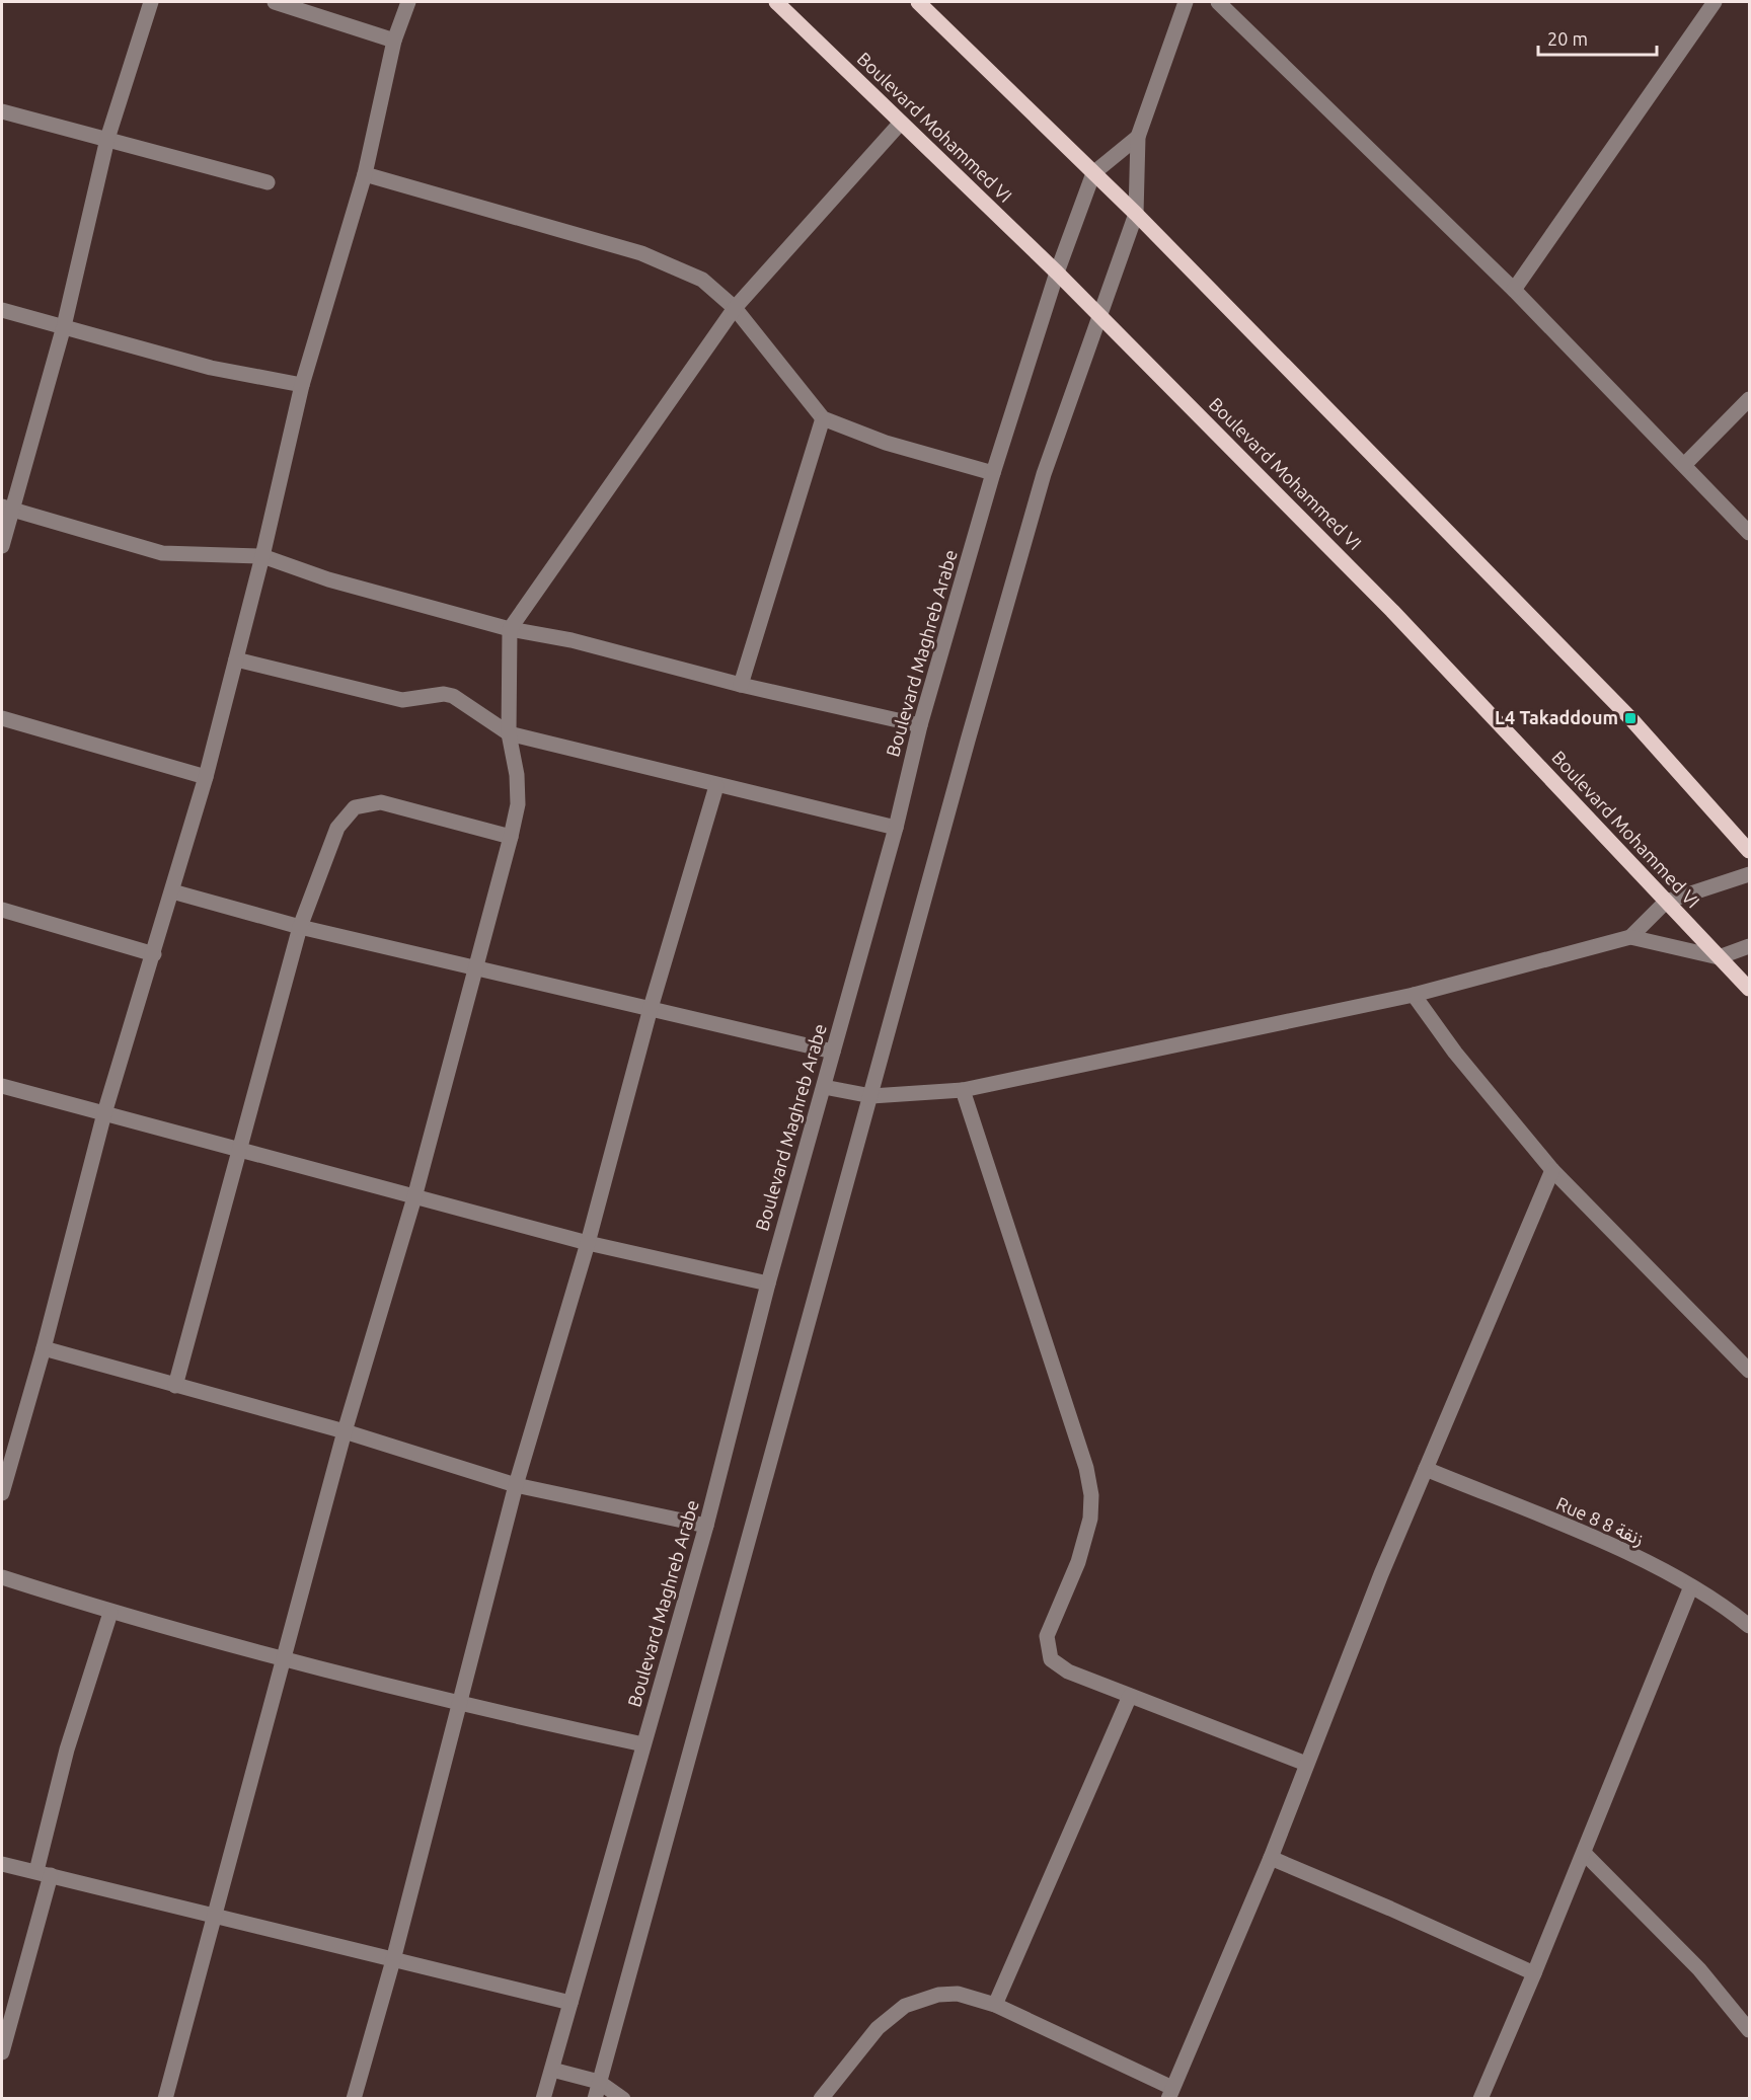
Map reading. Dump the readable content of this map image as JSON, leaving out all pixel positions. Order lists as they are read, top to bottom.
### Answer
{
  "streets": {
    "main road": ["Boulevard Mohammed VI"],
    "street": ["Boulevard Maghreb Arabe", "Rue 8 8 زنقة"]
  },
  "crossings": [
    ["Boulevard Mohammed VI", "Boulevard Maghreb Arabe"]
  ],
  "places": {
    "transit": ["L4 Takaddoum"]
  },
  "scale_bar": "20 m"
}
